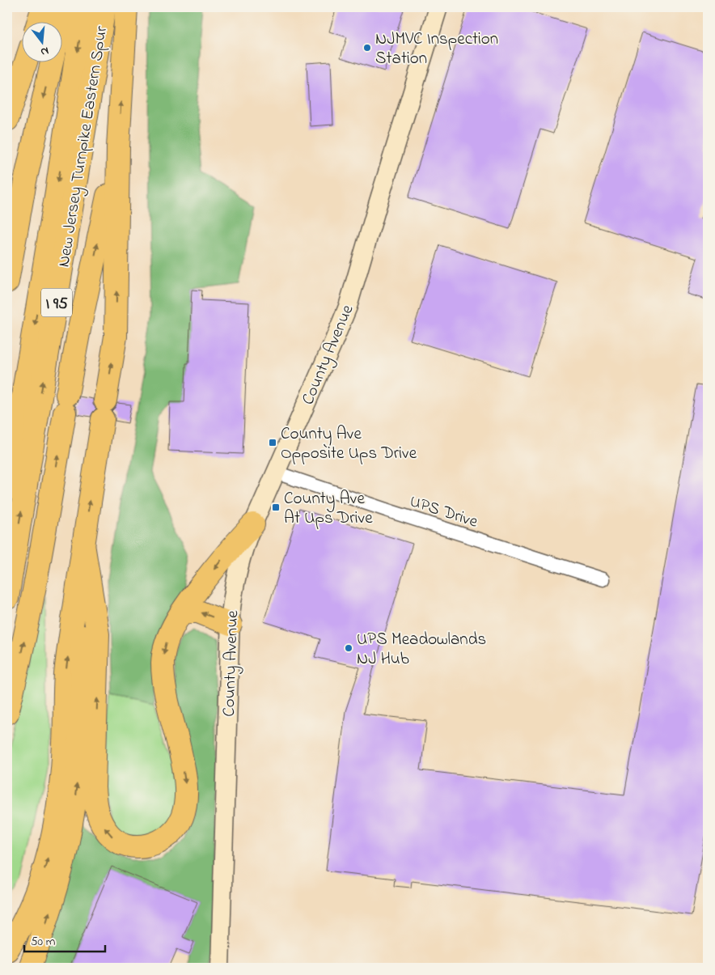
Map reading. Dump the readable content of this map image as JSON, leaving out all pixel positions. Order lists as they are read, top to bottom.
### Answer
{
  "streets": {
    "highway": ["New Jersey Turnpike Eastern Spur", "I 95"],
    "main road": ["County Avenue"],
    "street": ["UPS Drive"]
  },
  "crossings": [
    ["County Avenue", "UPS Drive"]
  ],
  "places": {
    "other": ["NJMVC Inspection Station", "UPS Meadowlands NJ Hub"],
    "transit": ["County Ave Opposite Ups Drive", "County Ave At Ups Drive"]
  },
  "scale_bar": "50 m",
  "north": "bottom"
}
